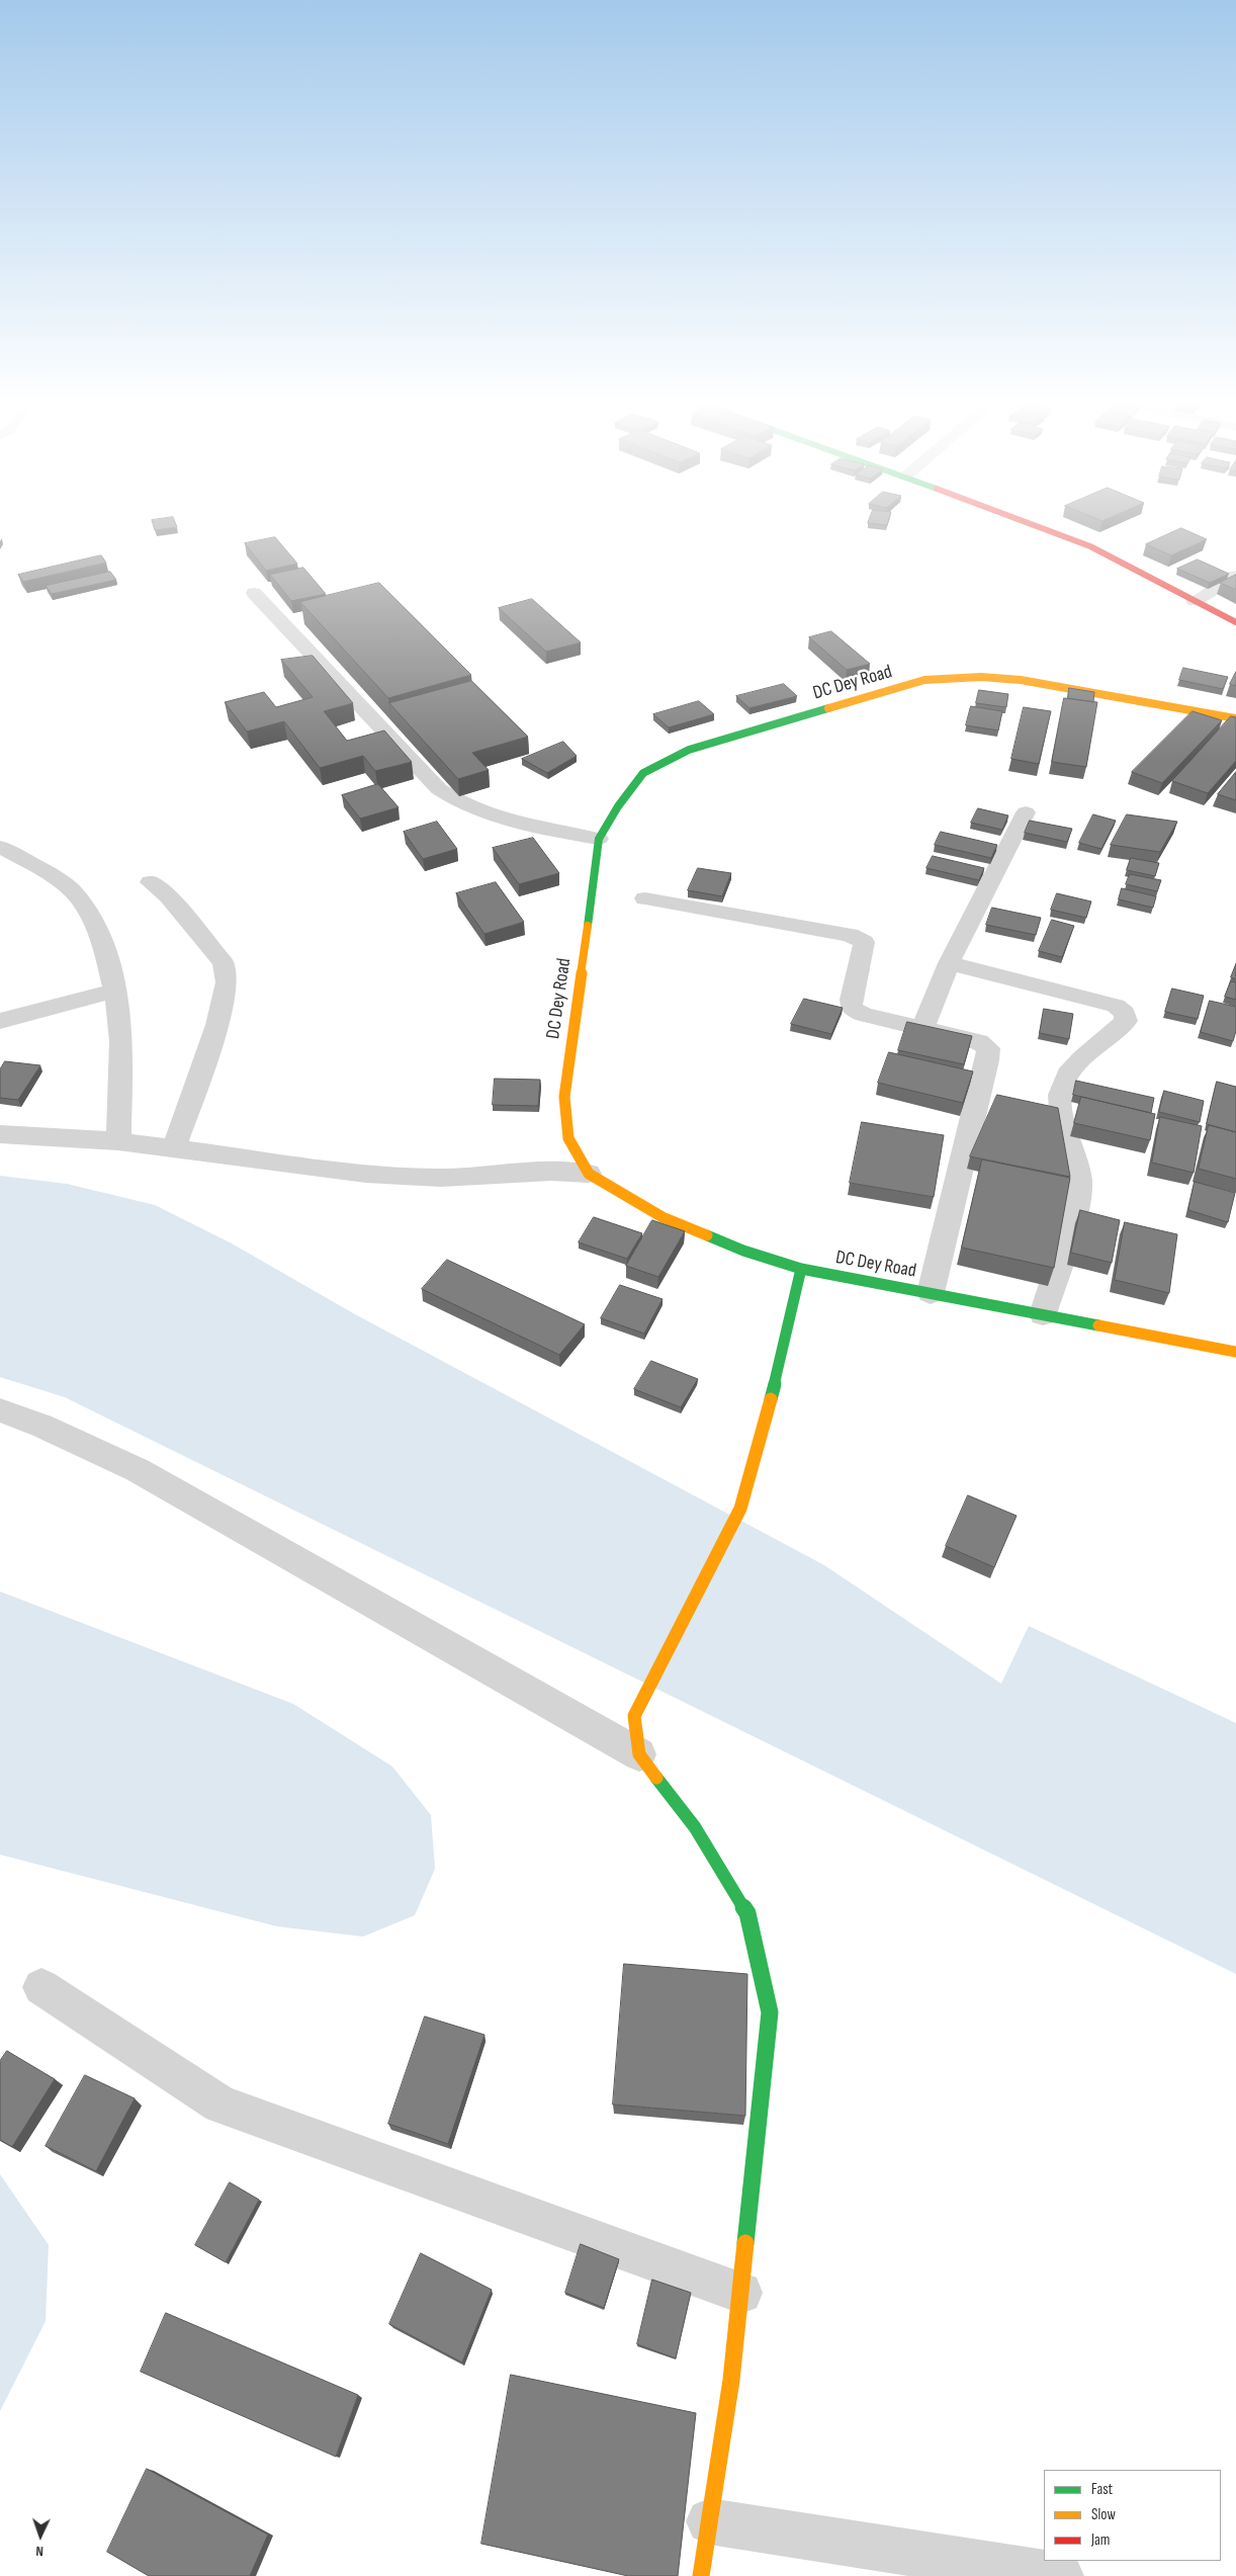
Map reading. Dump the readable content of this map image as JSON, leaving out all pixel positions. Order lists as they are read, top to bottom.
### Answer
{
  "streets": {
    "street": ["DC Dey Road"]
  },
  "legend": ["Fast", "Slow", "Jam"],
  "north": "bottom"
}
